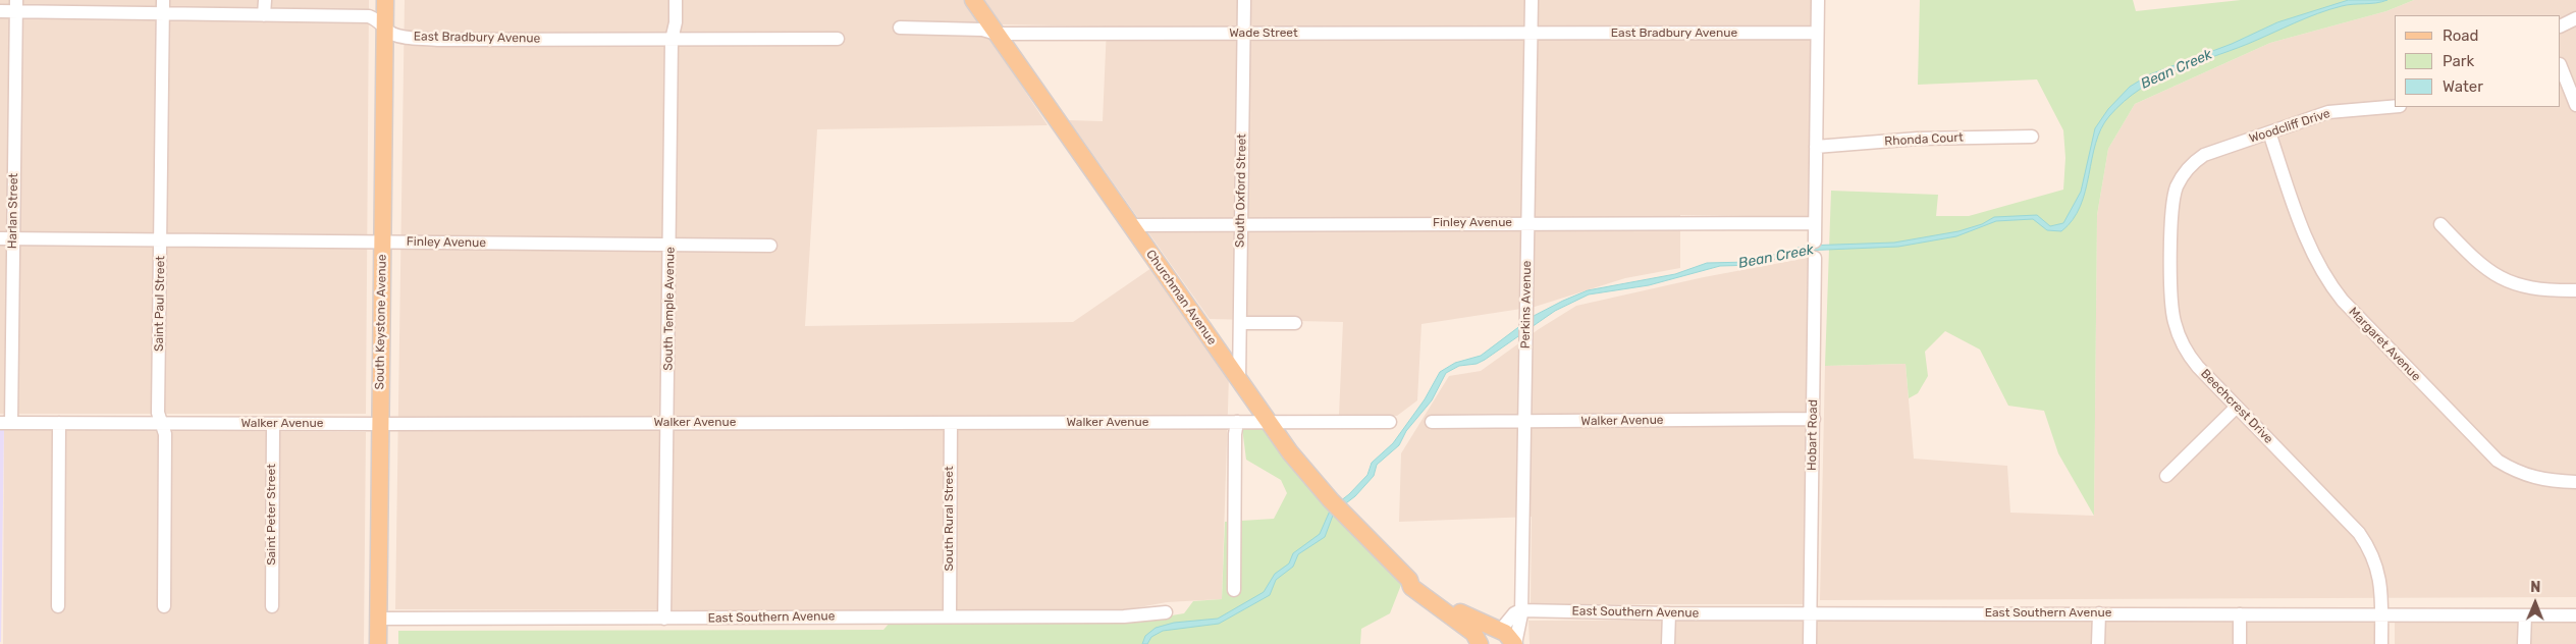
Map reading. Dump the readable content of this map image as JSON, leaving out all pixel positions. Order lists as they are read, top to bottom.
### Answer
{
  "streets": {
    "main road": ["Churchman Avenue", "South Keystone Avenue"],
    "street": [
      "Wade Street",
      "East Bradbury Avenue",
      "Woodcliff Drive",
      "Rhonda Court",
      "South Oxford Street",
      "Harlan Street",
      "Finley Avenue",
      "Saint Paul Street",
      "Perkins Avenue",
      "South Temple Avenue",
      "Margaret Avenue",
      "Beechcrest Drive",
      "Walker Avenue",
      "Hobart Road",
      "Saint Peter Street",
      "South Rural Street",
      "East Southern Avenue"
    ]
  },
  "crossings": [
    ["Wade Street", "East Bradbury Avenue"],
    ["Wade Street", "South Oxford Street"],
    ["Wade Street", "Churchman Avenue"],
    ["Wade Street", "Perkins Avenue"],
    ["East Bradbury Avenue", "Harlan Street"],
    ["East Bradbury Avenue", "Saint Paul Street"],
    ["East Bradbury Avenue", "Perkins Avenue"],
    ["East Bradbury Avenue", "South Temple Avenue"],
    ["East Bradbury Avenue", "South Keystone Avenue"],
    ["Woodcliff Drive", "Margaret Avenue"],
    ["Woodcliff Drive", "Beechcrest Drive"],
    ["South Oxford Street", "Finley Avenue"],
    ["South Oxford Street", "Churchman Avenue"],
    ["Harlan Street", "Finley Avenue"],
    ["Harlan Street", "Walker Avenue"],
    ["Finley Avenue", "Churchman Avenue"],
    ["Finley Avenue", "Saint Paul Street"],
    ["Finley Avenue", "Perkins Avenue"],
    ["Finley Avenue", "South Temple Avenue"],
    ["Finley Avenue", "South Keystone Avenue"],
    ["Churchman Avenue", "Perkins Avenue"],
    ["Churchman Avenue", "Walker Avenue"],
    ["Saint Paul Street", "Walker Avenue"],
    ["Perkins Avenue", "Walker Avenue"],
    ["Perkins Avenue", "East Southern Avenue"],
    ["South Temple Avenue", "Walker Avenue"],
    ["South Temple Avenue", "East Southern Avenue"],
    ["South Keystone Avenue", "Walker Avenue"],
    ["South Keystone Avenue", "East Southern Avenue"],
    ["Beechcrest Drive", "East Southern Avenue"],
    ["Walker Avenue", "Hobart Road"],
    ["Walker Avenue", "Saint Peter Street"],
    ["Walker Avenue", "South Rural Street"],
    ["Hobart Road", "East Southern Avenue"],
    ["South Rural Street", "East Southern Avenue"]
  ],
  "water": ["Bean Creek"],
  "legend": ["Road", "Park", "Water"],
  "north": "top"
}
